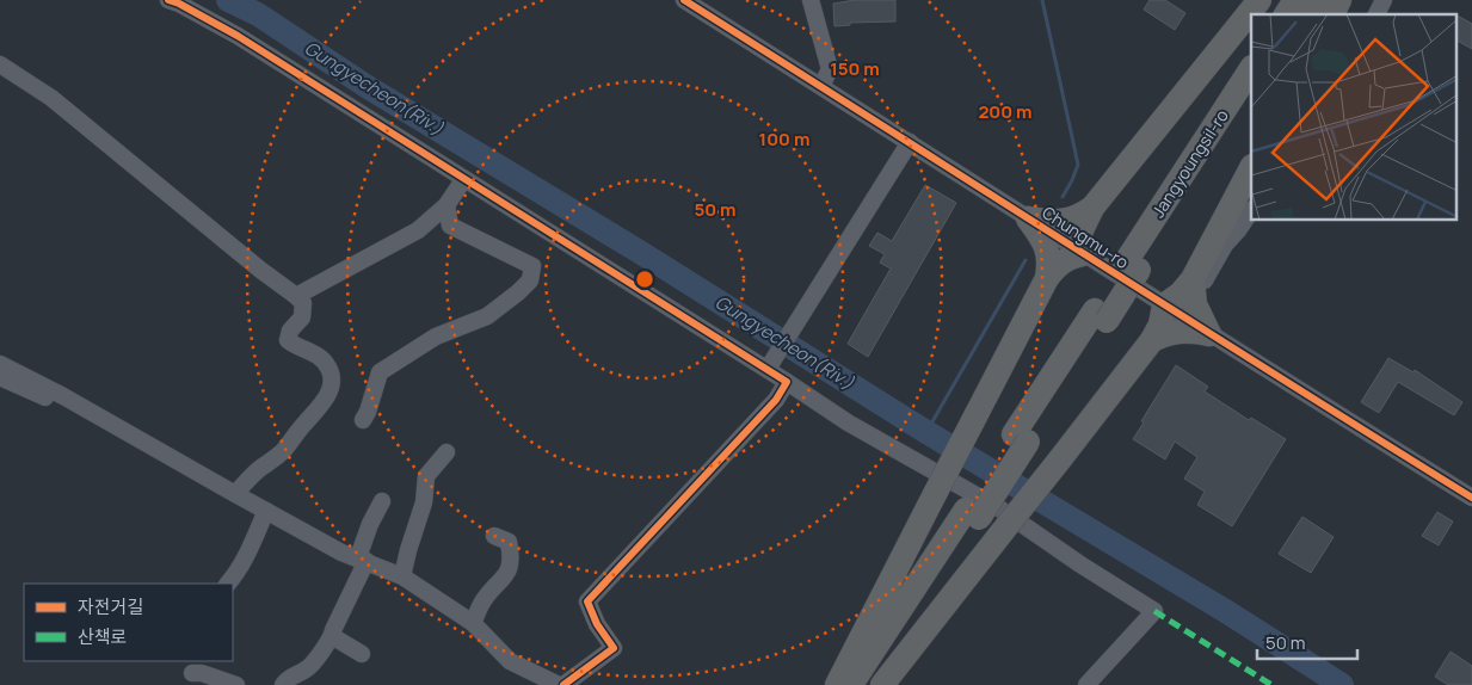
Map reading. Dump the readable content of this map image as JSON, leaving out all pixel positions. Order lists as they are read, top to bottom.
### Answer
{
  "streets": {
    "highway": ["Jangyoungsil-ro"],
    "street": ["Chungmu-ro"]
  },
  "water": ["Gungyecheon(Riv.)"],
  "legend": ["자전거길", "산책로"],
  "scale_bar": "50 m",
  "rings": [
    "150 m",
    "200 m",
    "100 m",
    "50 m"
  ]
}
